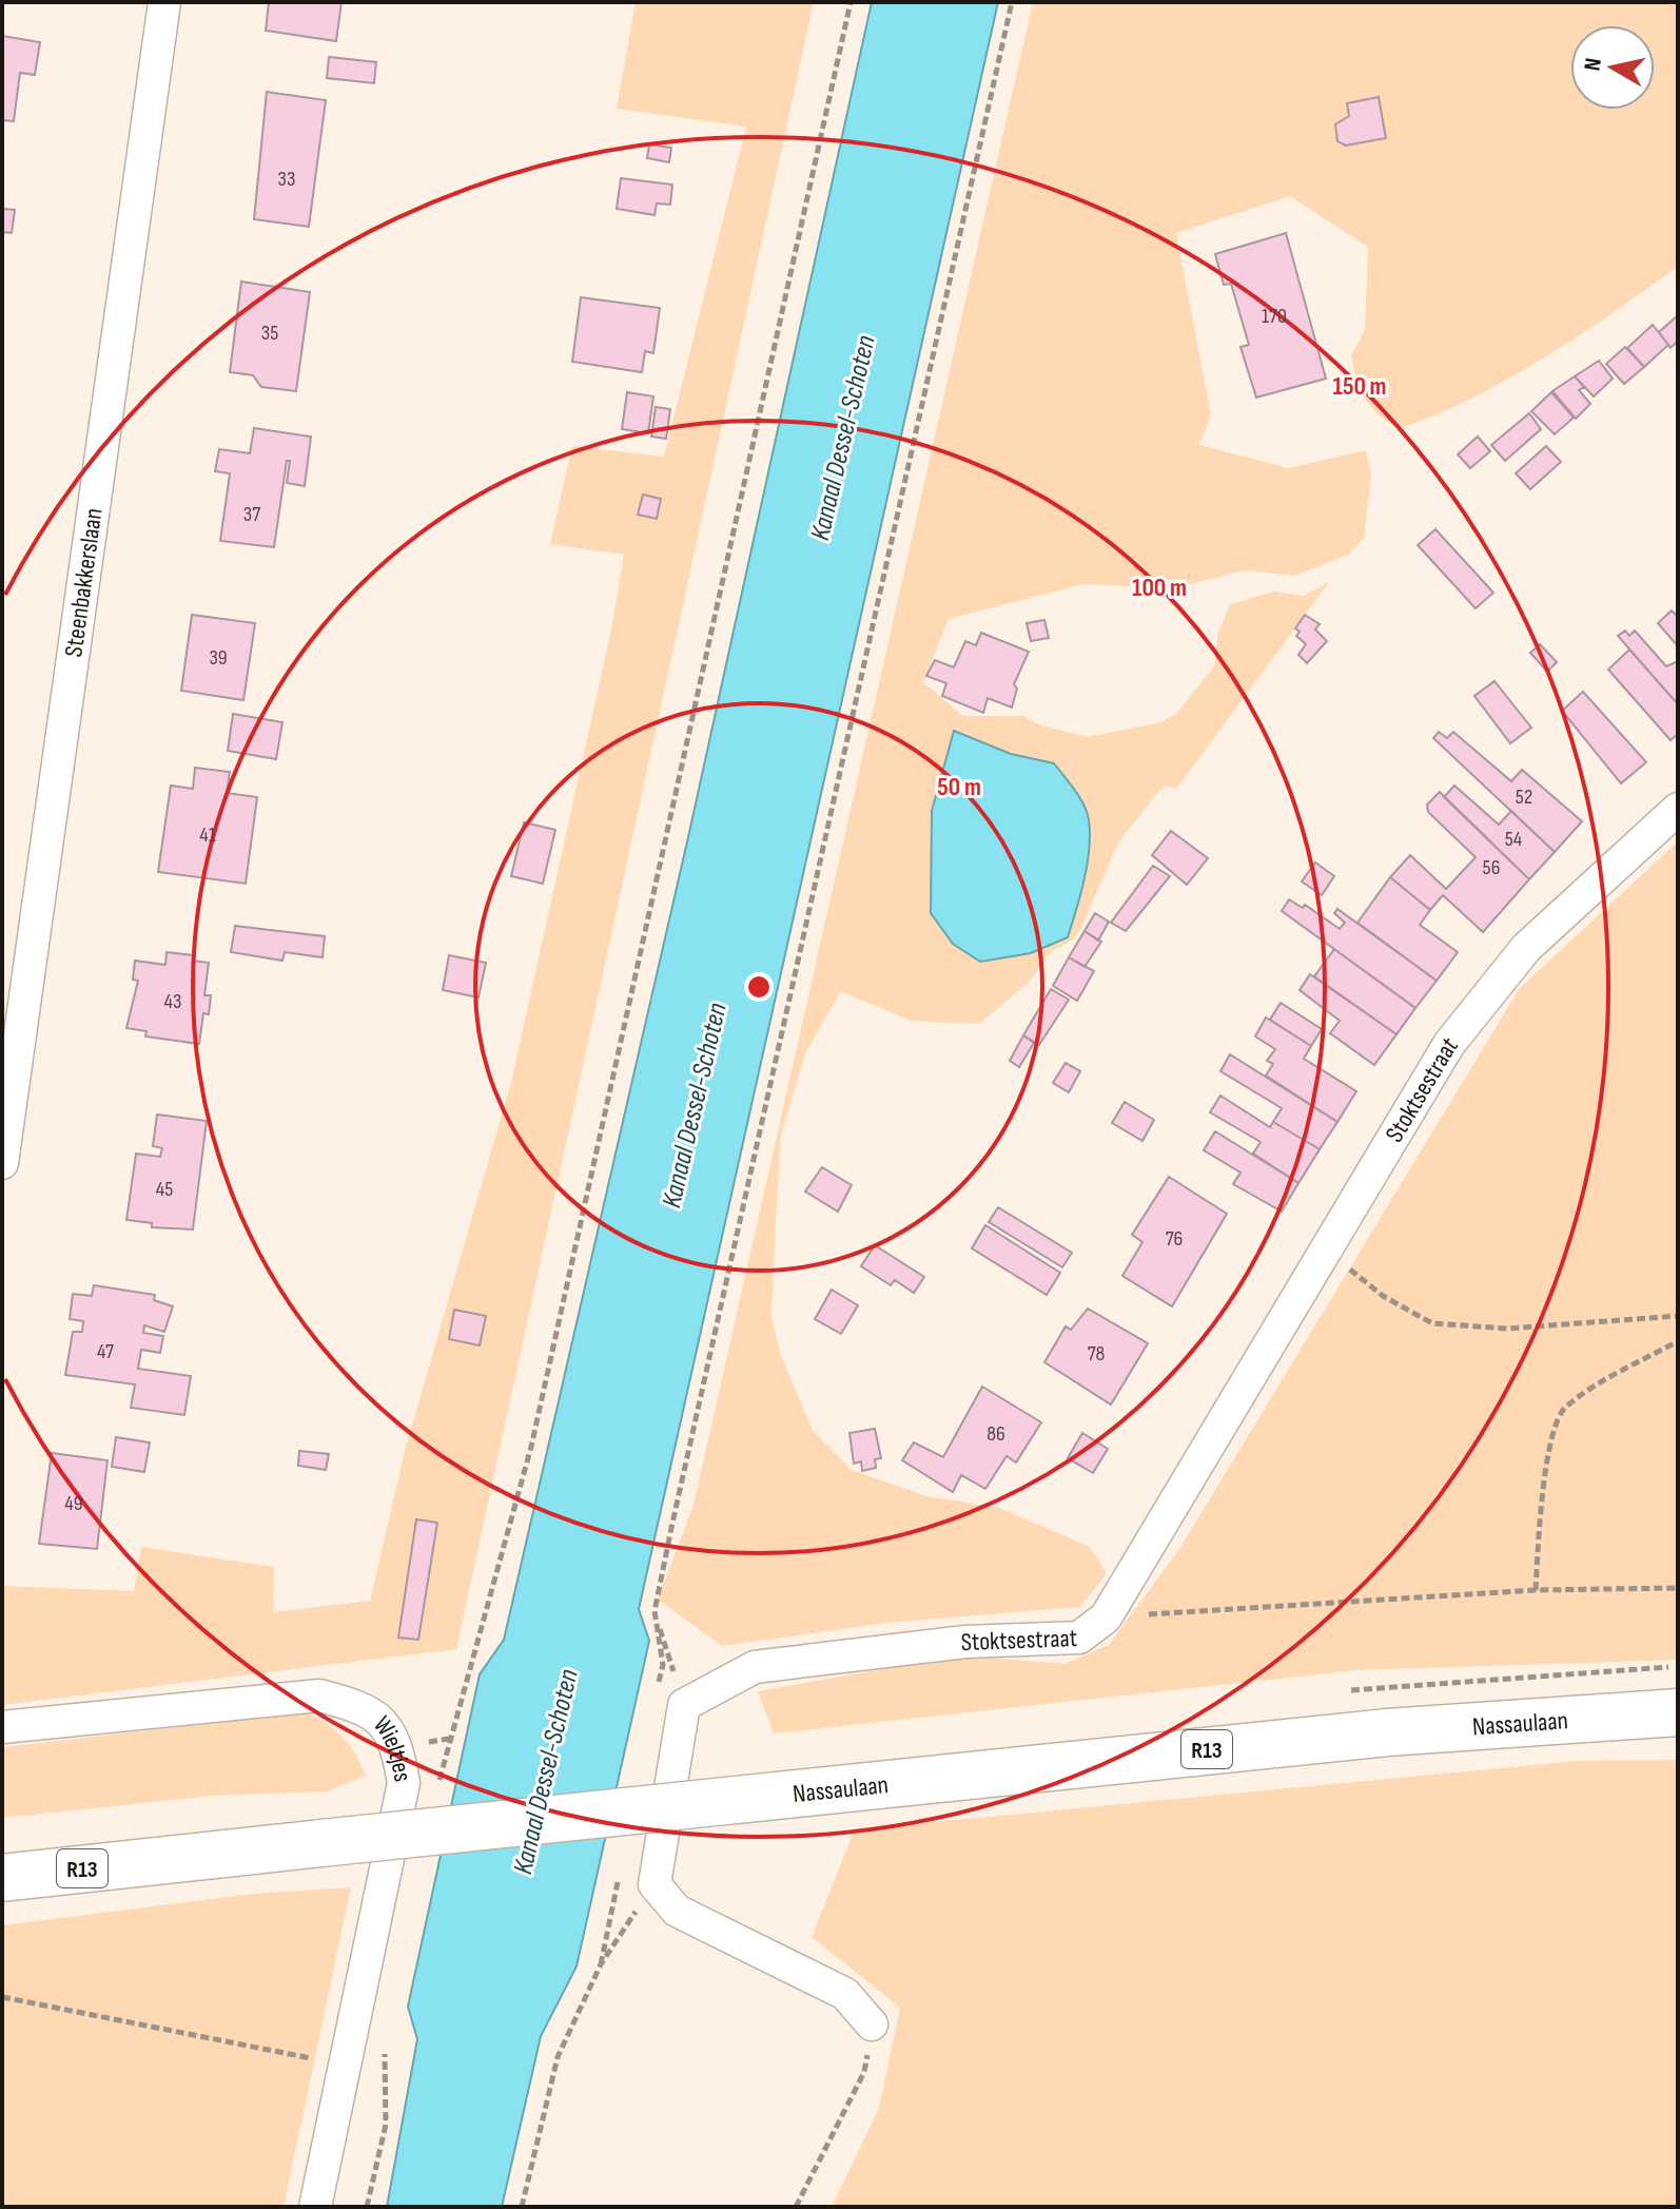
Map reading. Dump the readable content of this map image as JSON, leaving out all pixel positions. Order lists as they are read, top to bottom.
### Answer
{
  "streets": {
    "main road": ["Nassaulaan", "R13"],
    "street": ["Steenbakkerslaan", "Stoktsestraat", "Wieltjes"]
  },
  "water": ["Kanaal Dessel-Schoten"],
  "house_numbers": [
    "33",
    "170",
    "35",
    "37",
    "39",
    "52",
    "41",
    "54",
    "56",
    "43",
    "45",
    "76",
    "47",
    "78",
    "86",
    "49"
  ],
  "north": "left",
  "rings": ["150 m", "100 m", "50 m"]
}
